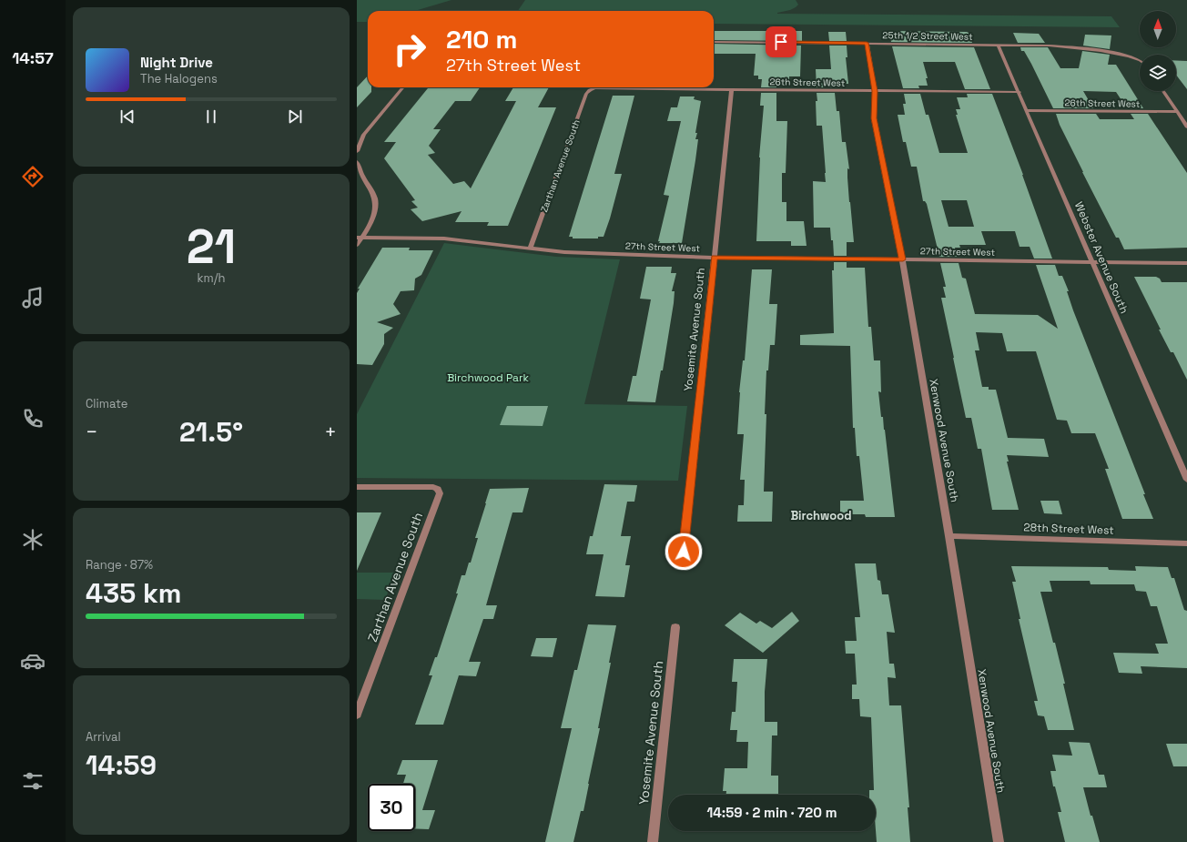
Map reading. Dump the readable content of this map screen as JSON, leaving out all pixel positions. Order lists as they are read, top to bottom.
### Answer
{
  "streets": {
    "street": [
      "25th 1/2 Street West",
      "26th Street West",
      "Zarthan Avenue South",
      "27th Street West",
      "Webster Avenue South",
      "Yosemite Avenue South",
      "Xenwood Avenue South",
      "28th Street West"
    ]
  },
  "crossings": [
    ["25th 1/2 Street West", "Webster Avenue South"],
    ["25th 1/2 Street West", "Xenwood Avenue South"],
    ["26th Street West", "Zarthan Avenue South"],
    ["26th Street West", "Webster Avenue South"],
    ["26th Street West", "Yosemite Avenue South"],
    ["26th Street West", "Xenwood Avenue South"],
    ["Zarthan Avenue South", "27th Street West"],
    ["27th Street West", "Webster Avenue South"],
    ["27th Street West", "Yosemite Avenue South"],
    ["27th Street West", "Xenwood Avenue South"],
    ["Xenwood Avenue South", "28th Street West"]
  ],
  "districts": ["Birchwood"],
  "parks": ["Birchwood Park"],
  "north": "top",
  "page": {
    "tabs": "14:57",
    "turn": ["210 m", "27th Street West"],
    "song": ["Night Drive", "The Halogens"],
    "tile": [
      ["21", "km/h"],
      "Climate",
      ["Range · 87%", "435 km"],
      ["Arrival", "14:59"]
    ],
    "heat": ["−", "21.5°", "+"],
    "limit": "30",
    "trip": "14:59 · 2 min · 720 m"
  }
}
